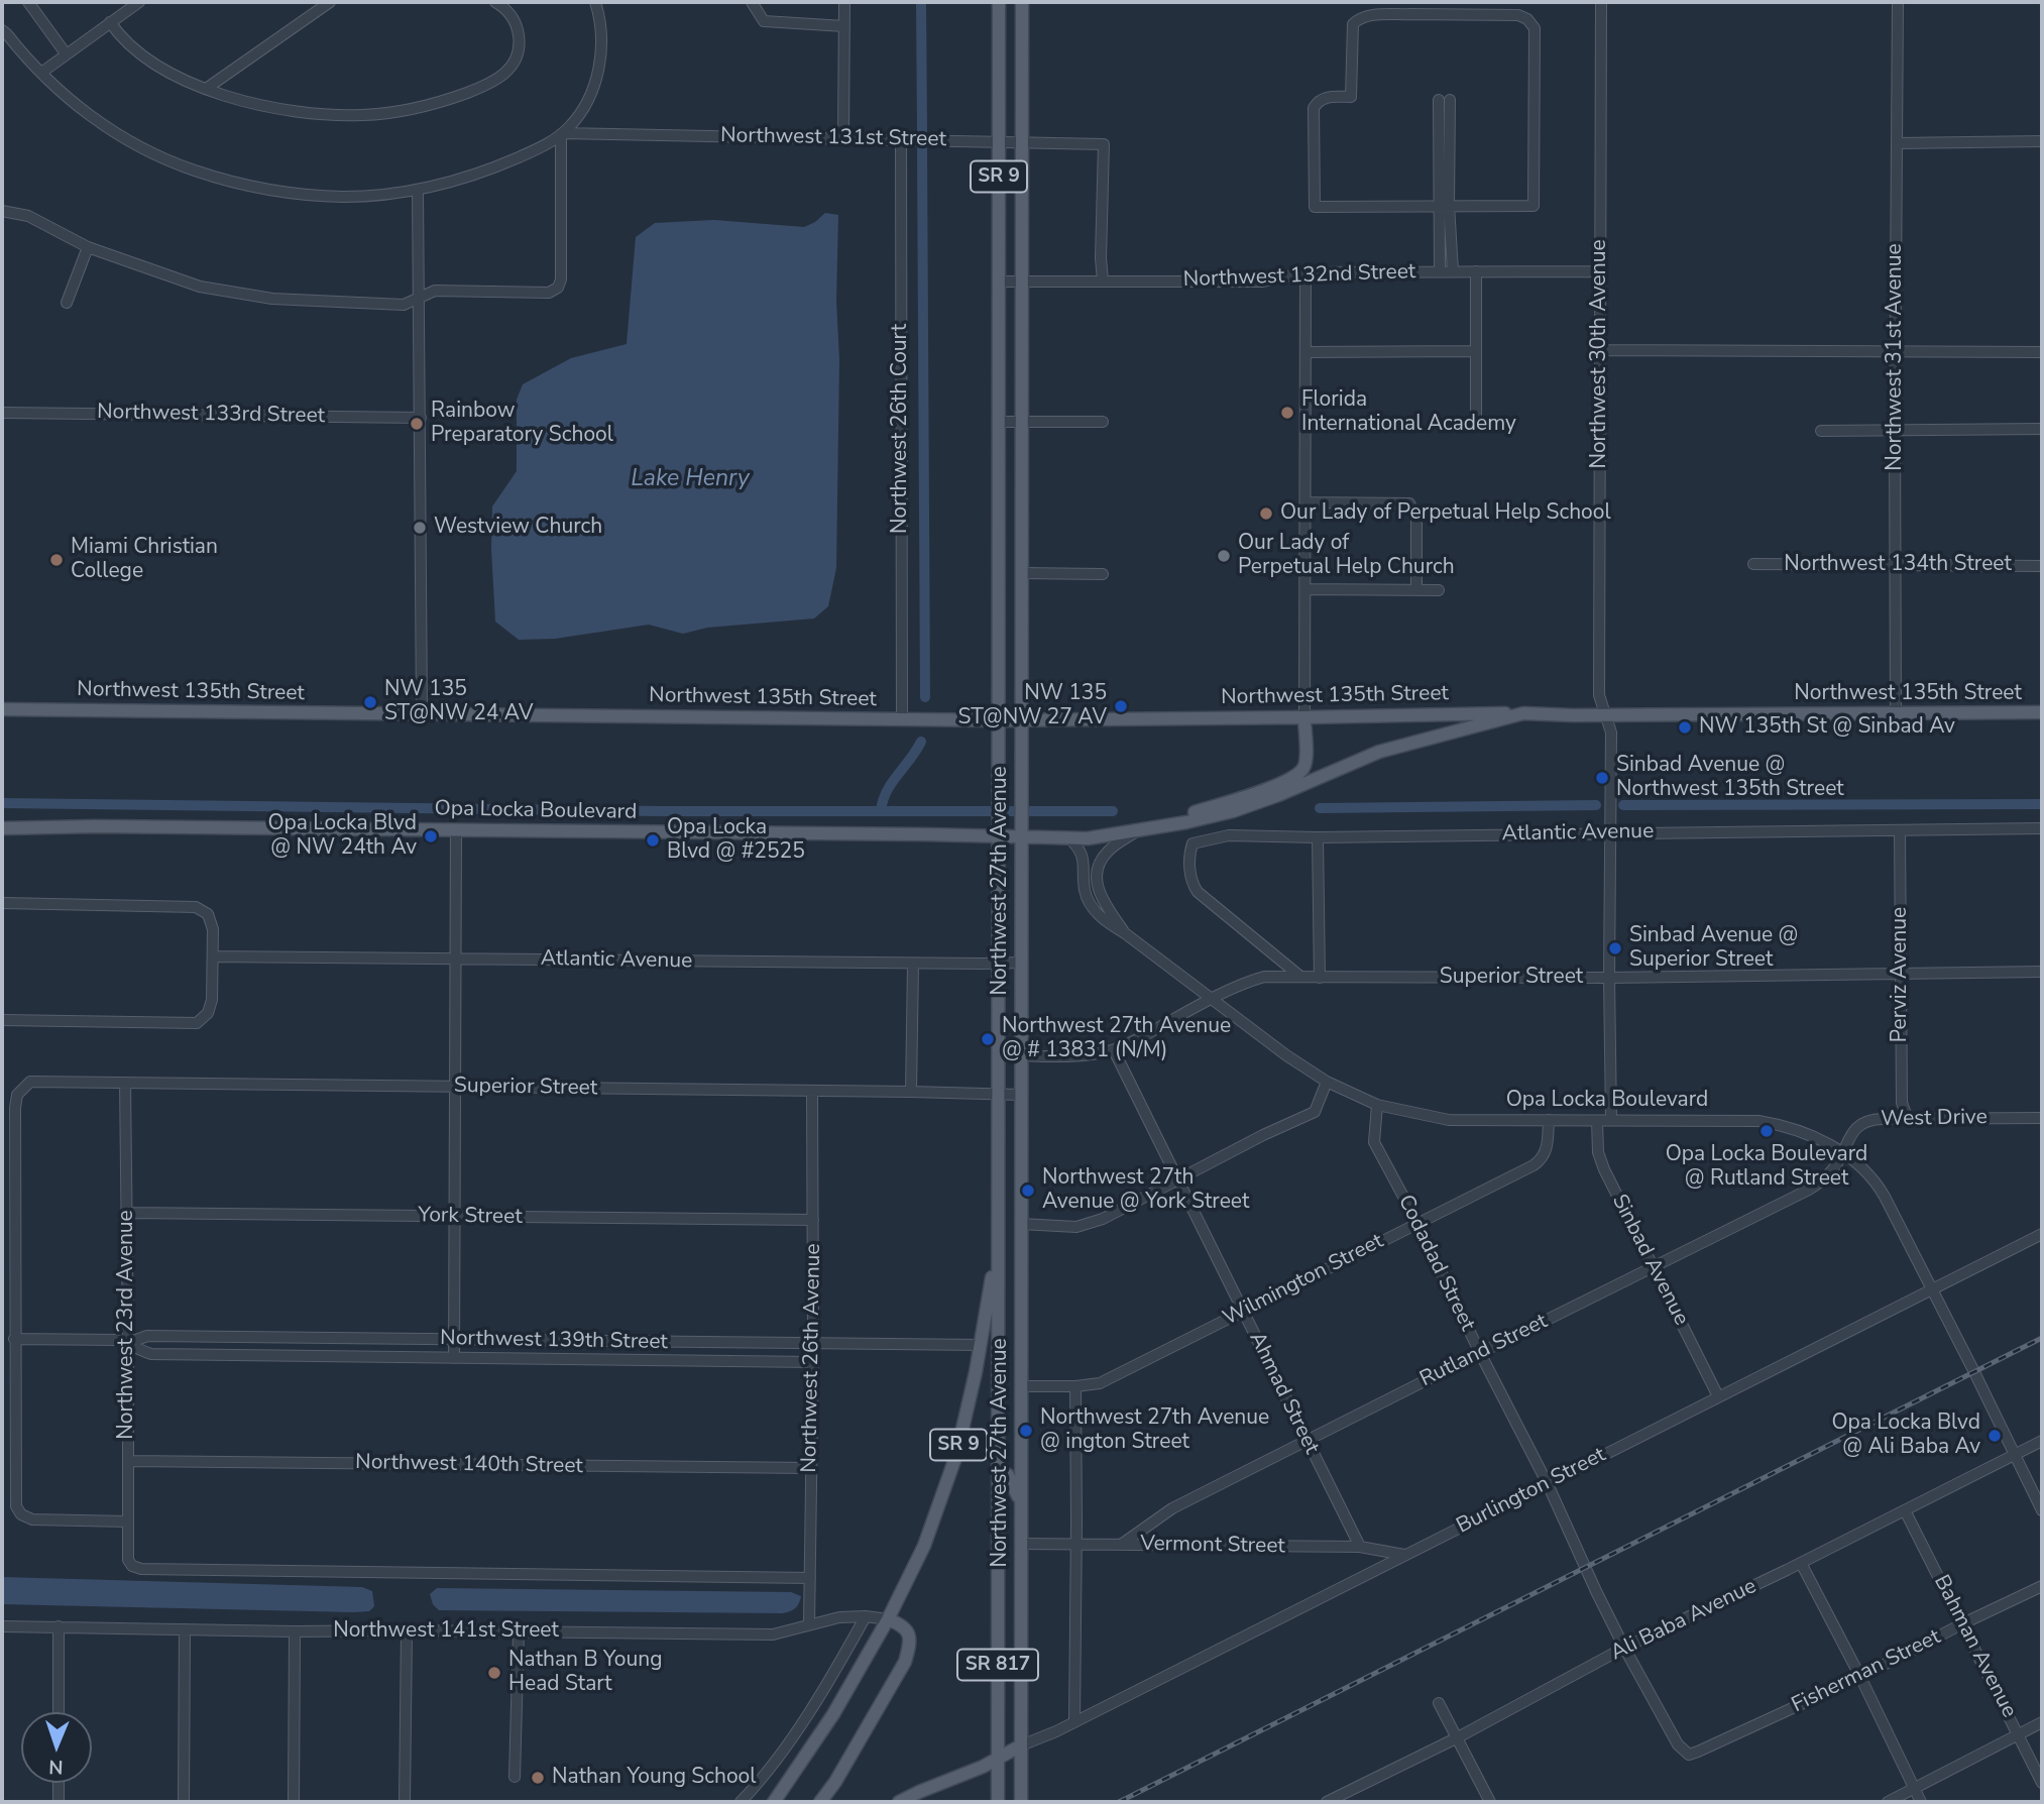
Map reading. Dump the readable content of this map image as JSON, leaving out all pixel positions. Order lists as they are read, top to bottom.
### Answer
{
  "streets": {
    "main road": [
      "SR 9",
      "Northwest 135th Street",
      "Opa Locka Boulevard",
      "Northwest 27th Avenue",
      "SR 817"
    ],
    "street": [
      "Northwest 131st Street",
      "Northwest 132nd Street",
      "Northwest 30th Avenue",
      "Northwest 31st Avenue",
      "Northwest 133rd Street",
      "Northwest 26th Court",
      "Northwest 134th Street",
      "Atlantic Avenue",
      "Perviz Avenue",
      "Superior Street",
      "West Drive",
      "York Street",
      "Sinbad Avenue",
      "Codadad Street",
      "Wilmington Street",
      "Northwest 23rd Avenue",
      "Northwest 139th Street",
      "Rutland Street",
      "Northwest 26th Avenue",
      "Ahmad Street",
      "Northwest 140th Street",
      "Burlington Street",
      "Vermont Street",
      "Ali Baba Avenue",
      "Northwest 141st Street",
      "Bahman Avenue",
      "Fisherman Street"
    ]
  },
  "crossings": [
    ["Northwest 131st Street", "Northwest 132nd Street"],
    ["Northwest 131st Street", "Northwest 26th Court"],
    ["Northwest 131st Street", "Northwest 27th Avenue"],
    ["SR 9", "Northwest 27th Avenue"],
    ["SR 9", "Northwest 139th Street"],
    ["SR 9", "Northwest 141st Street"],
    ["Northwest 132nd Street", "Northwest 30th Avenue"],
    ["Northwest 132nd Street", "Northwest 27th Avenue"],
    ["Northwest 30th Avenue", "Northwest 135th Street"],
    ["Northwest 30th Avenue", "Opa Locka Boulevard"],
    ["Northwest 30th Avenue", "Atlantic Avenue"],
    ["Northwest 31st Avenue", "Northwest 134th Street"],
    ["Northwest 31st Avenue", "Northwest 135th Street"],
    ["Northwest 26th Court", "Northwest 135th Street"],
    ["Northwest 135th Street", "Opa Locka Boulevard"],
    ["Northwest 135th Street", "Northwest 27th Avenue"],
    ["Opa Locka Boulevard", "Northwest 27th Avenue"],
    ["Opa Locka Boulevard", "Superior Street"],
    ["Opa Locka Boulevard", "West Drive"],
    ["Opa Locka Boulevard", "Sinbad Avenue"],
    ["Opa Locka Boulevard", "Codadad Street"],
    ["Opa Locka Boulevard", "Wilmington Street"],
    ["Opa Locka Boulevard", "Rutland Street"],
    ["Opa Locka Boulevard", "Burlington Street"],
    ["Opa Locka Boulevard", "Ali Baba Avenue"],
    ["Atlantic Avenue", "Northwest 27th Avenue"],
    ["Atlantic Avenue", "Perviz Avenue"],
    ["Atlantic Avenue", "Superior Street"],
    ["Northwest 27th Avenue", "Superior Street"],
    ["Northwest 27th Avenue", "Wilmington Street"],
    ["Northwest 27th Avenue", "Burlington Street"],
    ["Northwest 27th Avenue", "Vermont Street"],
    ["Perviz Avenue", "Superior Street"],
    ["Perviz Avenue", "West Drive"],
    ["Superior Street", "Northwest 23rd Avenue"],
    ["Superior Street", "Northwest 139th Street"],
    ["Superior Street", "Northwest 26th Avenue"],
    ["Superior Street", "Ahmad Street"],
    ["West Drive", "Rutland Street"],
    ["York Street", "Northwest 23rd Avenue"],
    ["York Street", "Northwest 26th Avenue"],
    ["Sinbad Avenue", "Rutland Street"],
    ["Sinbad Avenue", "Burlington Street"],
    ["Codadad Street", "Wilmington Street"],
    ["Codadad Street", "Rutland Street"],
    ["Codadad Street", "Burlington Street"],
    ["Codadad Street", "Ali Baba Avenue"],
    ["Codadad Street", "Fisherman Street"],
    ["Wilmington Street", "Ahmad Street"],
    ["Northwest 23rd Avenue", "Northwest 139th Street"],
    ["Northwest 23rd Avenue", "Northwest 26th Avenue"],
    ["Northwest 23rd Avenue", "Northwest 140th Street"],
    ["Northwest 139th Street", "Northwest 26th Avenue"],
    ["Rutland Street", "Ahmad Street"],
    ["Rutland Street", "Vermont Street"],
    ["Northwest 26th Avenue", "Northwest 140th Street"],
    ["Northwest 26th Avenue", "Northwest 141st Street"],
    ["Ahmad Street", "Vermont Street"],
    ["Burlington Street", "Vermont Street"],
    ["Ali Baba Avenue", "Bahman Avenue"],
    ["Bahman Avenue", "Fisherman Street"]
  ],
  "water": ["Lake Henry"],
  "places": [
    "Florida International Academy",
    "Rainbow Preparatory School",
    "Our Lady of Perpetual Help School",
    "Westview Church",
    "Our Lady of Perpetual Help Church",
    "Miami Christian College",
    "NW 135 ST@NW 24 AV",
    "NW 135 ST@NW 27 AV",
    "NW 135th St @ Sinbad Av",
    "Sinbad Avenue @ Northwest 135th Street",
    "Opa Locka Blvd @ NW 24th Av",
    "Opa Locka Blvd @ #2525",
    "Sinbad Avenue @ Superior Street",
    "Northwest 27th Avenue @ # 13831 (N/M)",
    "Opa Locka Boulevard @ Rutland Street",
    "Northwest 27th Avenue @ York Street",
    "Northwest 27th Avenue @ ington Street",
    "Opa Locka Blvd @ Ali Baba Av",
    "Nathan B Young Head Start",
    "Nathan Young School"
  ],
  "north": "bottom"
}
